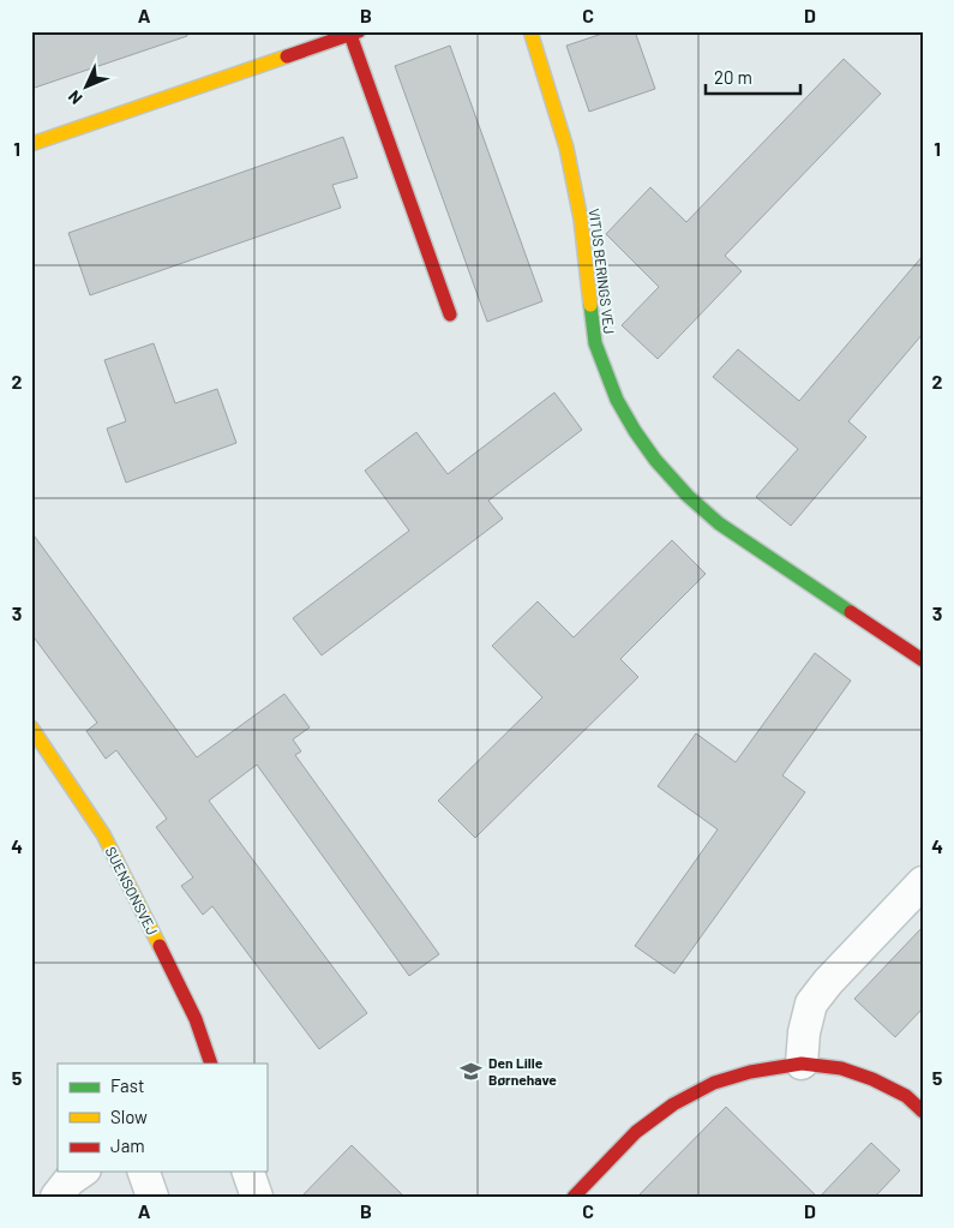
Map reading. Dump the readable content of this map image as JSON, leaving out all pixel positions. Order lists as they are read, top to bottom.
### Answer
{
  "streets": {
    "street": ["VITUS BERINGS VEJ", "SUENSONSVEJ"]
  },
  "places": {
    "school or university": ["Den Lille Børnehave"]
  },
  "legend": ["Fast", "Slow", "Jam"],
  "scale_bar": "20 m",
  "north": "bottom left",
  "grid": {
    "columns": [
      "A",
      "B",
      "C",
      "D"
    ],
    "rows": [
      "1",
      "2",
      "3",
      "4",
      "5"
    ]
  }
}
